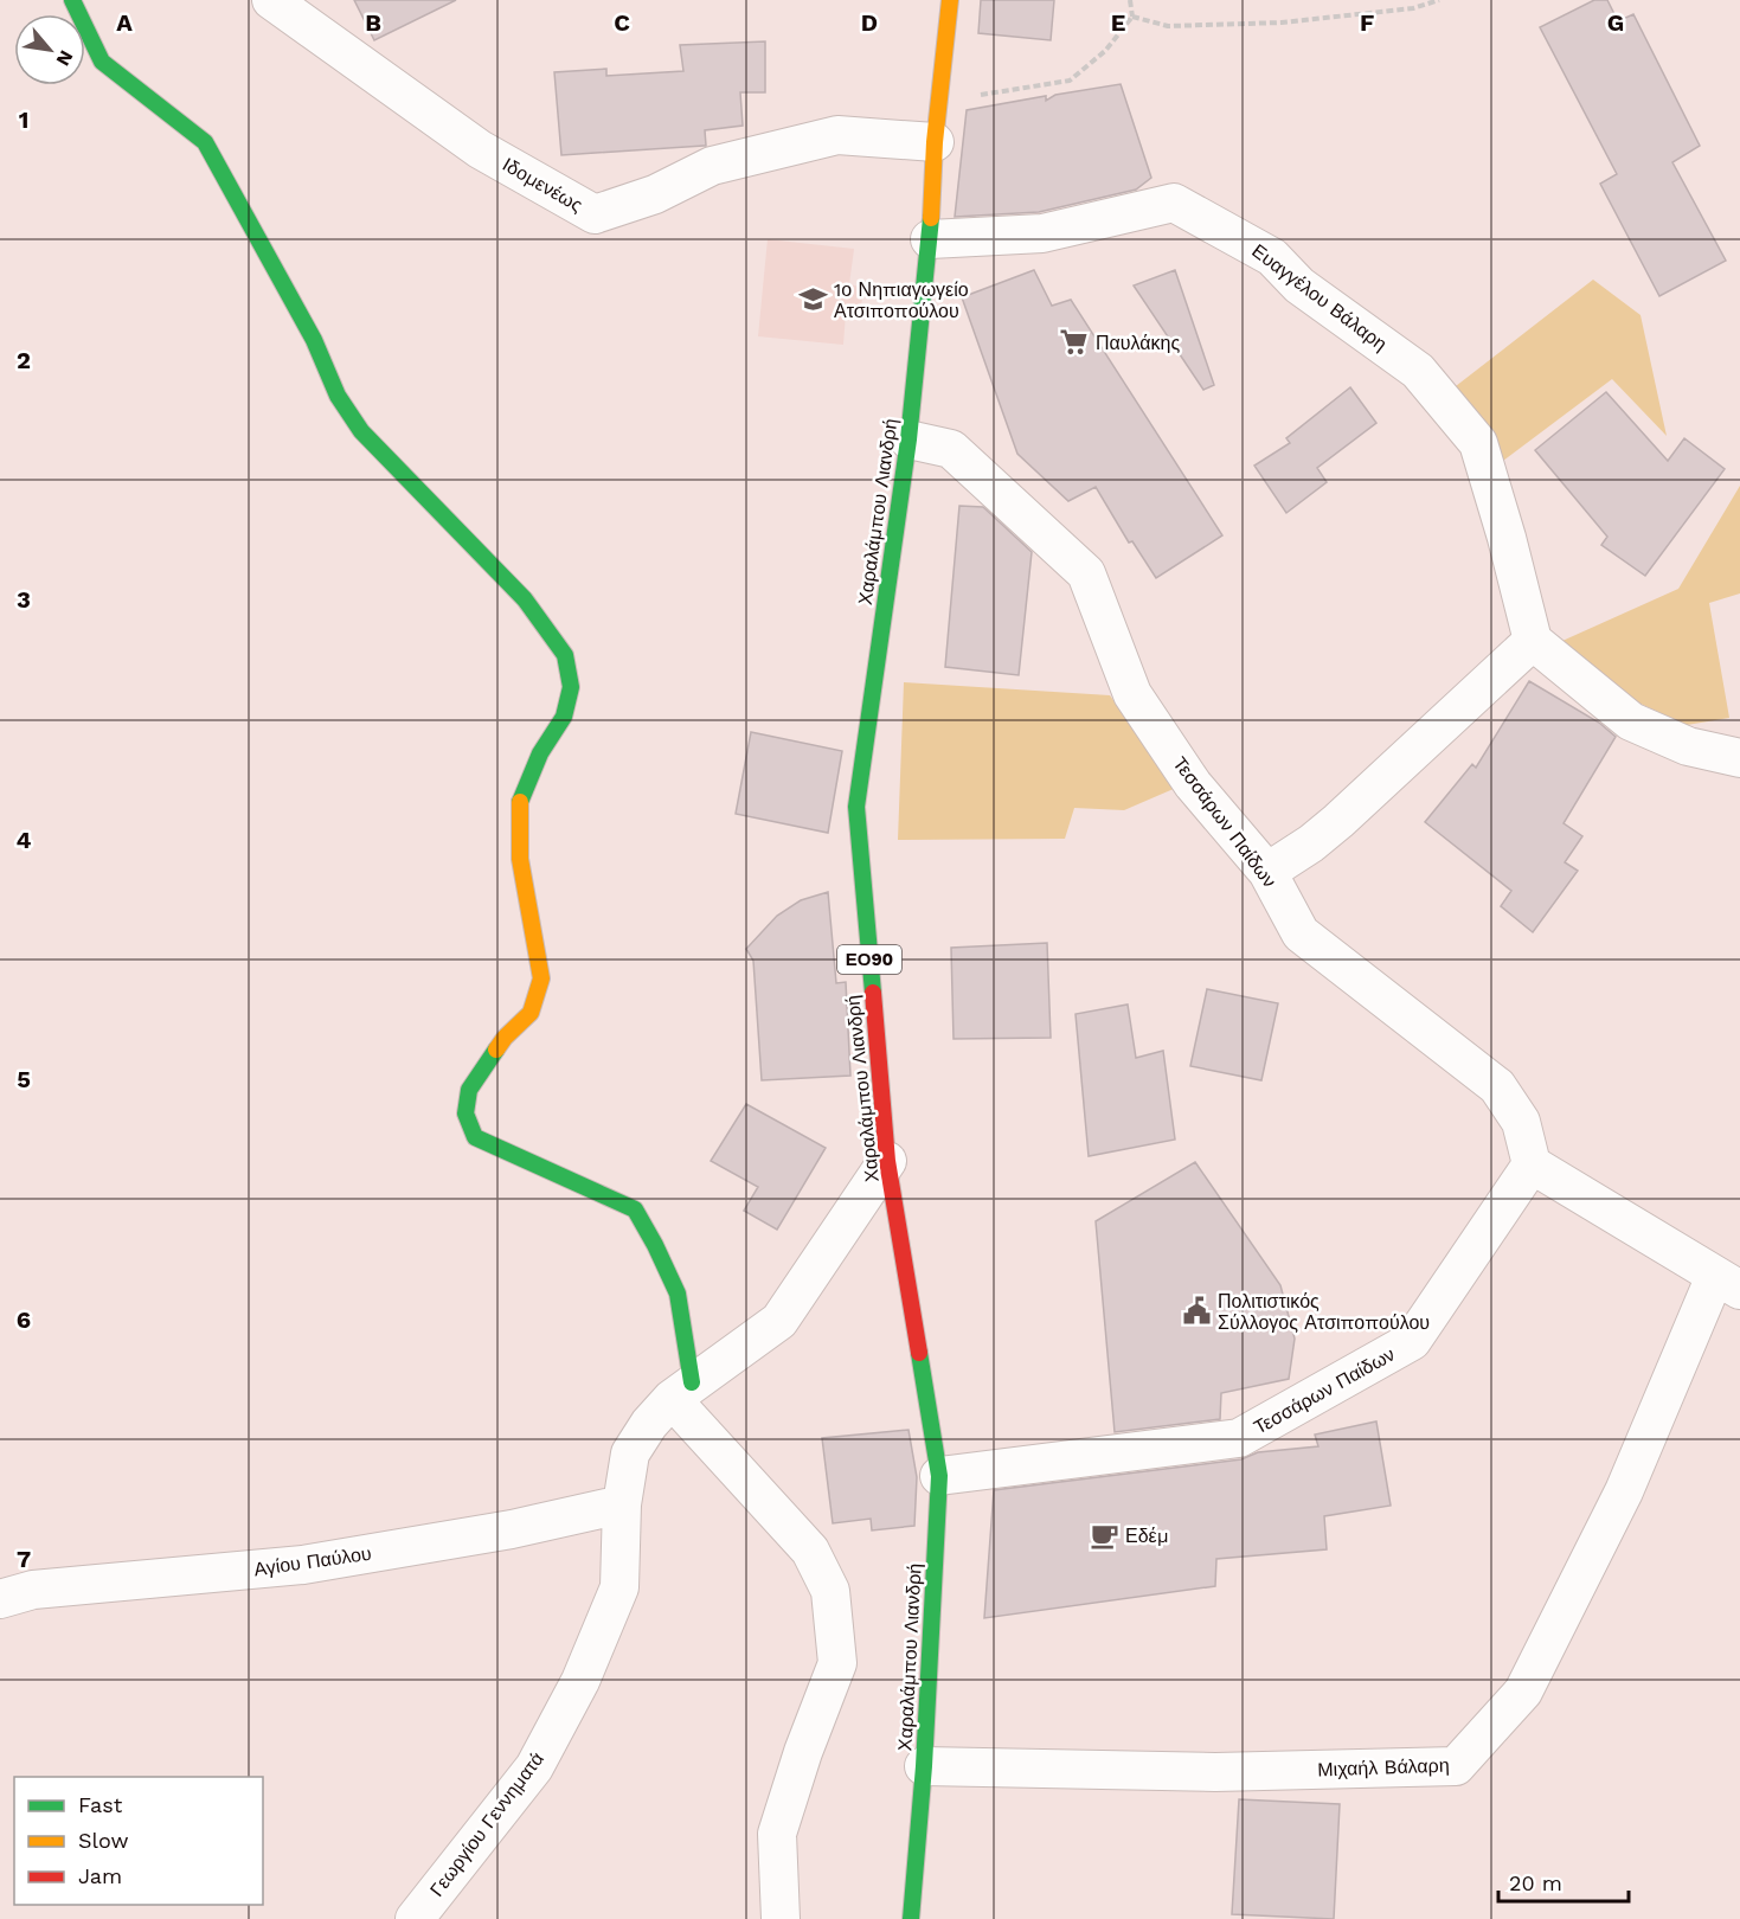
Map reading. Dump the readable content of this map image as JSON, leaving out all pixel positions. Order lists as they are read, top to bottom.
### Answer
{
  "streets": {
    "main road": ["Χαραλάμπου Λιανδρή", "ΕΟ90"],
    "street": [
      "Ιδομενέως",
      "Ευαγγέλου Βάλαρη",
      "Τεσσάρων Παίδων",
      "Αγίου Παύλου",
      "Μιχαήλ Βάλαρη",
      "Γεωργίου Γεννηματά"
    ]
  },
  "crossings": [
    ["Ιδομενέως", "Χαραλάμπου Λιανδρή"],
    ["Ευαγγέλου Βάλαρη", "Χαραλάμπου Λιανδρή"],
    ["Χαραλάμπου Λιανδρή", "Τεσσάρων Παίδων"],
    ["Χαραλάμπου Λιανδρή", "Μιχαήλ Βάλαρη"],
    ["Χαραλάμπου Λιανδρή", "Γεωργίου Γεννηματά"],
    ["Αγίου Παύλου", "Γεωργίου Γεννηματά"]
  ],
  "places": {
    "school or university": ["1ο Νηπιαγωγείο Ατσιποπούλου"],
    "supermarket": ["Παυλάκης"],
    "public building": ["Πολιτιστικός Σύλλογος Ατσιποπούλου"],
    "cafe": ["Εδέμ"]
  },
  "legend": ["Fast", "Slow", "Jam"],
  "scale_bar": "20 m",
  "north": "bottom right",
  "grid": {
    "columns": [
      "A",
      "B",
      "C",
      "D",
      "E",
      "F",
      "G"
    ],
    "rows": [
      "1",
      "2",
      "3",
      "4",
      "5",
      "6",
      "7"
    ]
  }
}
